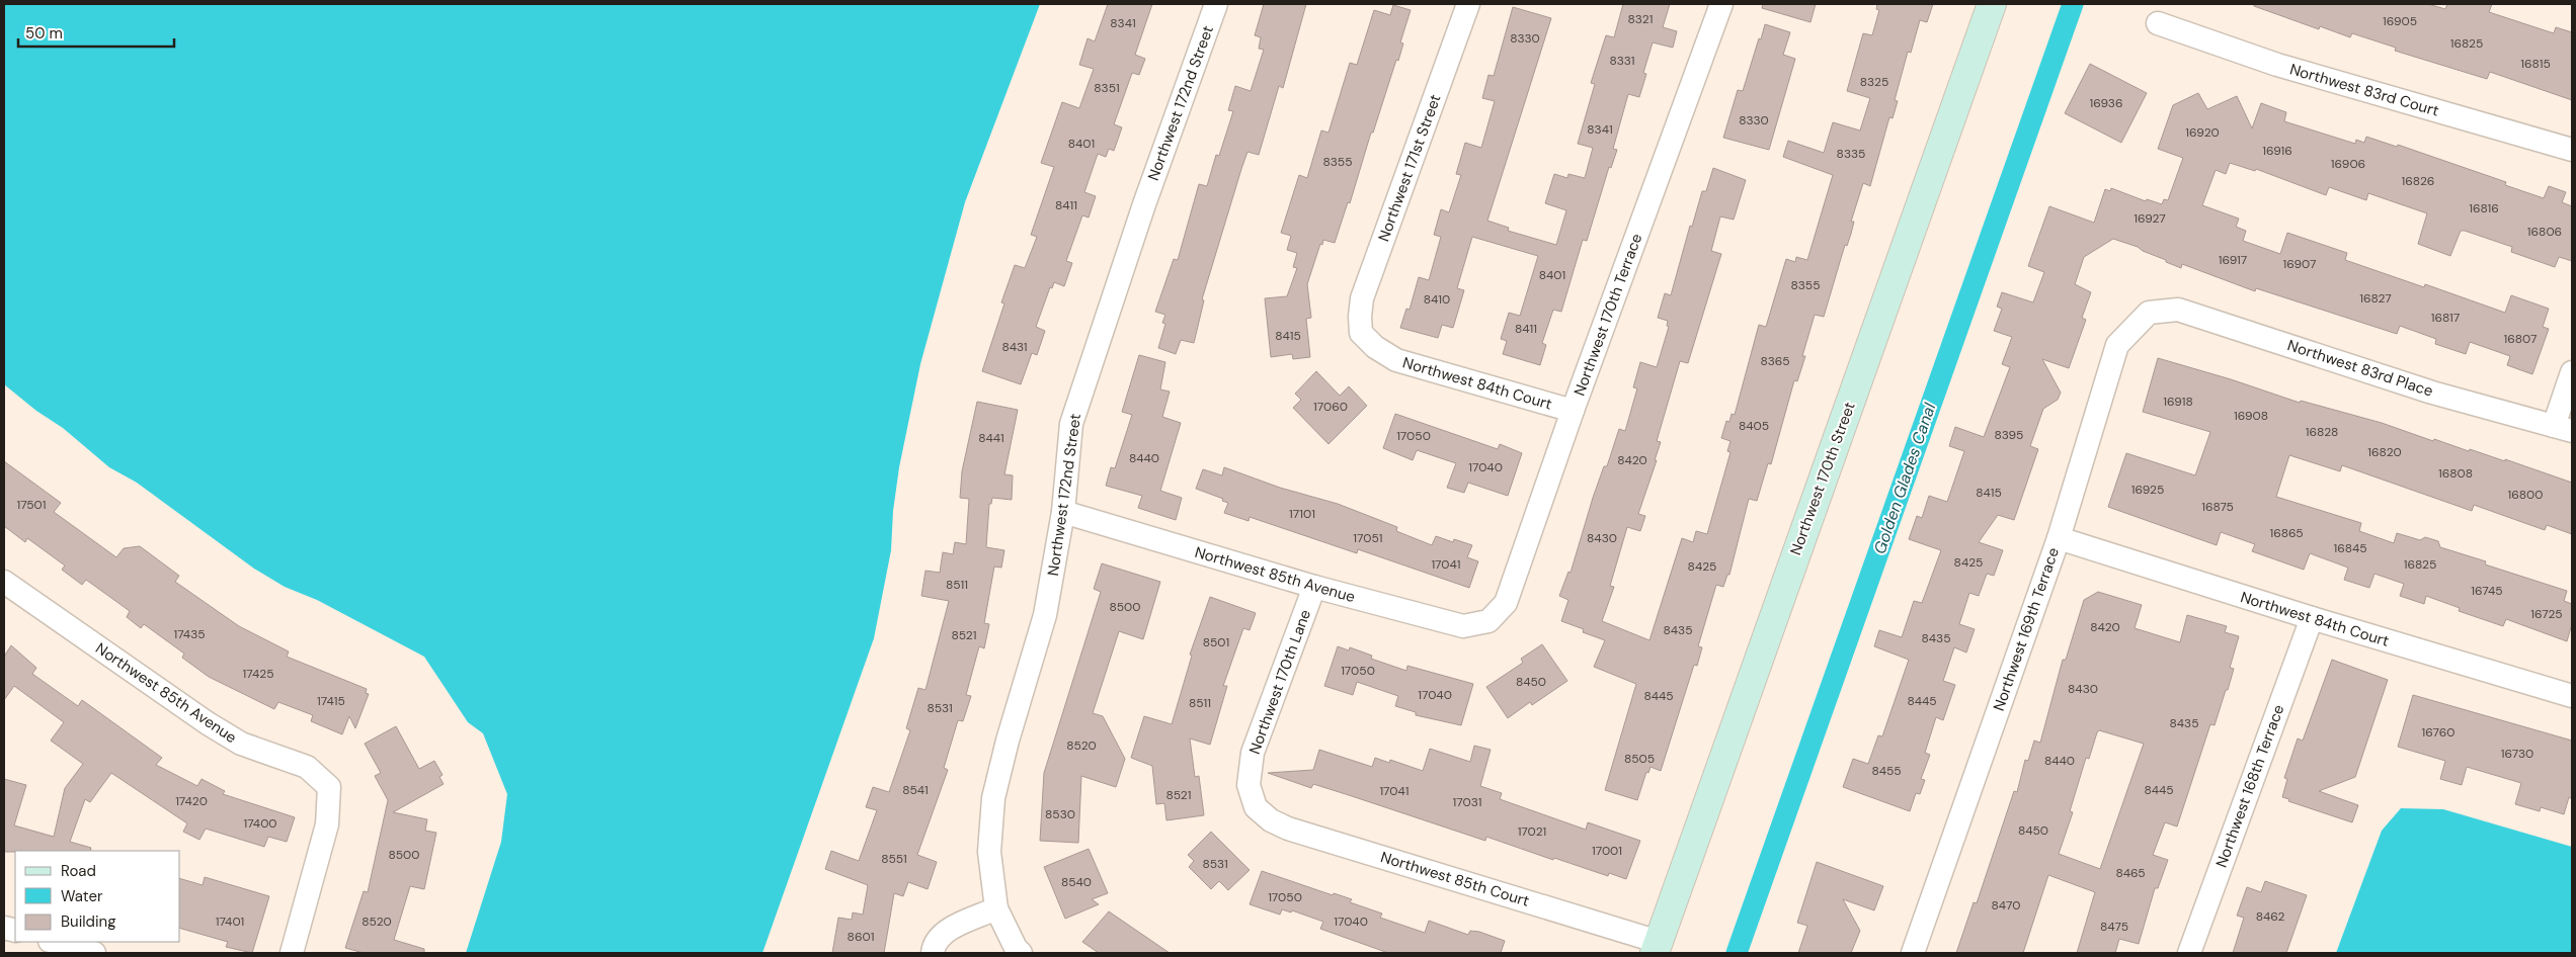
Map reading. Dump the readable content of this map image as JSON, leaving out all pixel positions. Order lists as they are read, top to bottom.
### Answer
{
  "streets": {
    "street": [
      "Northwest 83rd Court",
      "Northwest 172nd Street",
      "Northwest 171st Street",
      "Northwest 170th Terrace",
      "Northwest 83rd Place",
      "Northwest 84th Court",
      "Northwest 170th Street",
      "Northwest 85th Avenue",
      "Northwest 169th Terrace",
      "Northwest 170th Lane",
      "Northwest 168th Terrace",
      "Northwest 85th Court"
    ]
  },
  "crossings": [
    ["Northwest 172nd Street", "Northwest 85th Avenue"],
    ["Northwest 171st Street", "Northwest 84th Court"],
    ["Northwest 170th Terrace", "Northwest 84th Court"],
    ["Northwest 170th Terrace", "Northwest 85th Avenue"],
    ["Northwest 83rd Place", "Northwest 169th Terrace"],
    ["Northwest 84th Court", "Northwest 169th Terrace"],
    ["Northwest 84th Court", "Northwest 168th Terrace"],
    ["Northwest 170th Street", "Northwest 85th Court"],
    ["Northwest 85th Avenue", "Northwest 170th Lane"],
    ["Northwest 170th Lane", "Northwest 85th Court"]
  ],
  "water": ["Golden Glades Canal"],
  "house_numbers": [
    "8321",
    "16905",
    "8341",
    "8330",
    "16825",
    "8331",
    "16815",
    "8325",
    "8351",
    "16936",
    "8330",
    "8341",
    "16920",
    "8401",
    "16916",
    "8335",
    "8355",
    "16906",
    "16826",
    "8411",
    "16816",
    "16927",
    "16806",
    "16917",
    "16907",
    "8401",
    "8355",
    "16827",
    "8410",
    "16817",
    "8411",
    "8415",
    "16807",
    "8431",
    "8365",
    "16918",
    "17060",
    "16908",
    "8405",
    "16828",
    "8395",
    "17050",
    "8441",
    "16820",
    "8440",
    "8420",
    "17040",
    "16808",
    "16925",
    "8415",
    "16800",
    "17501",
    "16875",
    "17101",
    "16865",
    "17051",
    "8430",
    "16845",
    "8425",
    "17041",
    "16825",
    "8425",
    "8511",
    "16745",
    "8500",
    "16725",
    "8420",
    "8435",
    "17435",
    "8521",
    "8435",
    "8501",
    "17050",
    "17425",
    "8450",
    "8430",
    "17040",
    "8445",
    "17415",
    "8445",
    "8511",
    "8531",
    "8435",
    "16760",
    "8520",
    "16730",
    "8505",
    "8440",
    "8455",
    "8541",
    "8445",
    "17041",
    "8521",
    "17420",
    "17031",
    "8530",
    "17400",
    "8450",
    "17021",
    "17001",
    "8500",
    "8551",
    "8531",
    "8465",
    "8540",
    "17050",
    "8470",
    "8462",
    "17401",
    "8520",
    "17040",
    "8475",
    "8601"
  ],
  "legend": ["Road", "Water", "Building"],
  "scale_bar": "50 m"
}
